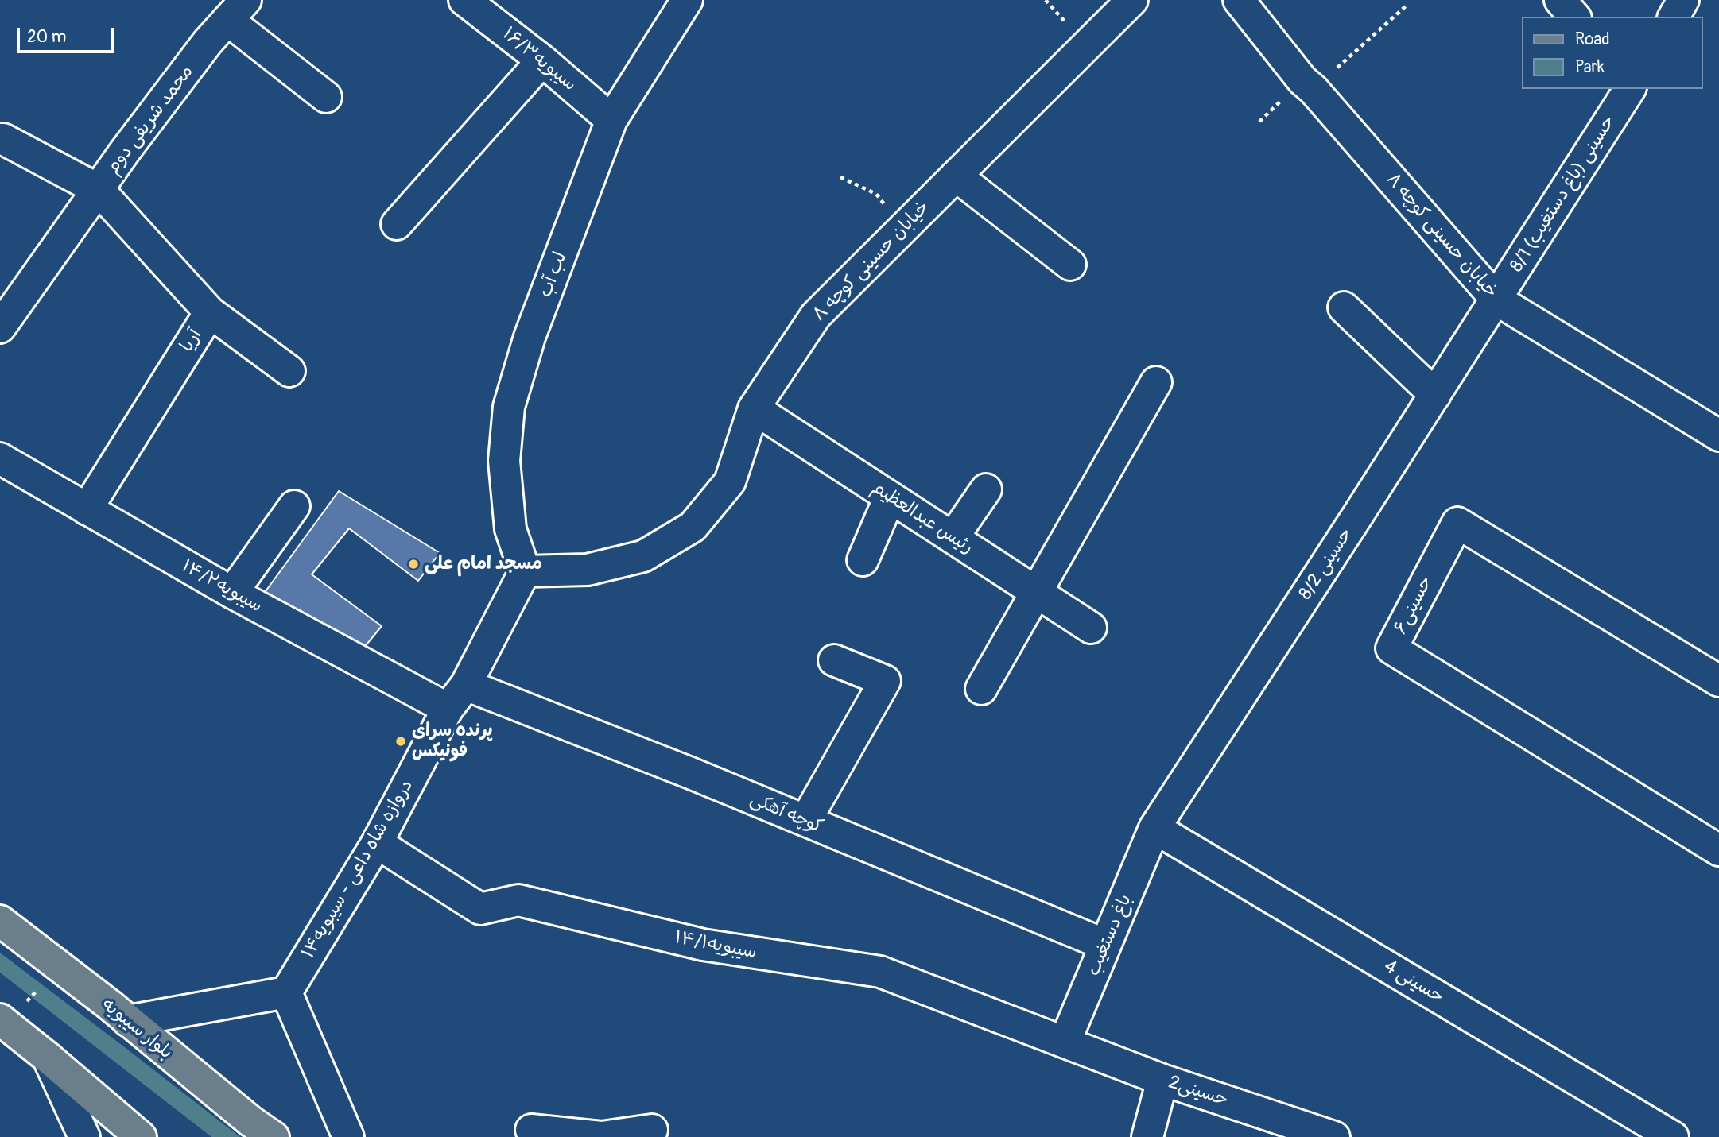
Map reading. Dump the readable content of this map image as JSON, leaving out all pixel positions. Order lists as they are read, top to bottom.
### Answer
{
  "streets": {
    "main road": ["بلوار سیبویه"],
    "street": [
      "سیبویه۱۶/۳",
      "محمد شریفی دوم",
      "8/1 حسینی (باغ دستغیب)",
      "خیابان حسینی کوچه ۸",
      "لب آب",
      "آریا",
      "رئیس عبدالعظیم",
      "8/2 حسینی",
      "سیبویه۱۴/۲",
      "حسینی۶",
      "کوچه آهکی",
      "دروازه شاه داعی - سیبویه۱۴",
      "باغ دستغیب",
      "سیبویه۱۴/۱",
      "حسینی 4",
      "حسینی2"
    ]
  },
  "crossings": [
    ["سیبویه۱۶/۳", "لب آب"],
    ["محمد شریفی دوم", "آریا"],
    ["8/1 حسینی (باغ دستغیب)", "خیابان حسینی کوچه ۸"],
    ["8/1 حسینی (باغ دستغیب)", "8/2 حسینی"],
    ["خیابان حسینی کوچه ۸", "لب آب"],
    ["خیابان حسینی کوچه ۸", "رئیس عبدالعظیم"],
    ["خیابان حسینی کوچه ۸", "8/2 حسینی"],
    ["خیابان حسینی کوچه ۸", "دروازه شاه داعی - سیبویه۱۴"],
    ["لب آب", "دروازه شاه داعی - سیبویه۱۴"],
    ["آریا", "سیبویه۱۴/۲"],
    ["8/2 حسینی", "باغ دستغیب"],
    ["8/2 حسینی", "حسینی 4"],
    ["سیبویه۱۴/۲", "کوچه آهکی"],
    ["سیبویه۱۴/۲", "دروازه شاه داعی - سیبویه۱۴"],
    ["کوچه آهکی", "دروازه شاه داعی - سیبویه۱۴"],
    ["کوچه آهکی", "باغ دستغیب"],
    ["دروازه شاه داعی - سیبویه۱۴", "سیبویه۱۴/۱"],
    ["باغ دستغیب", "سیبویه۱۴/۱"],
    ["باغ دستغیب", "حسینی 4"],
    ["باغ دستغیب", "حسینی2"],
    ["سیبویه۱۴/۱", "حسینی2"]
  ],
  "places": ["مسجد امام علی", "پرنده سرای فونیکس"],
  "legend": ["Road", "Park"],
  "scale_bar": "20 m"
}
